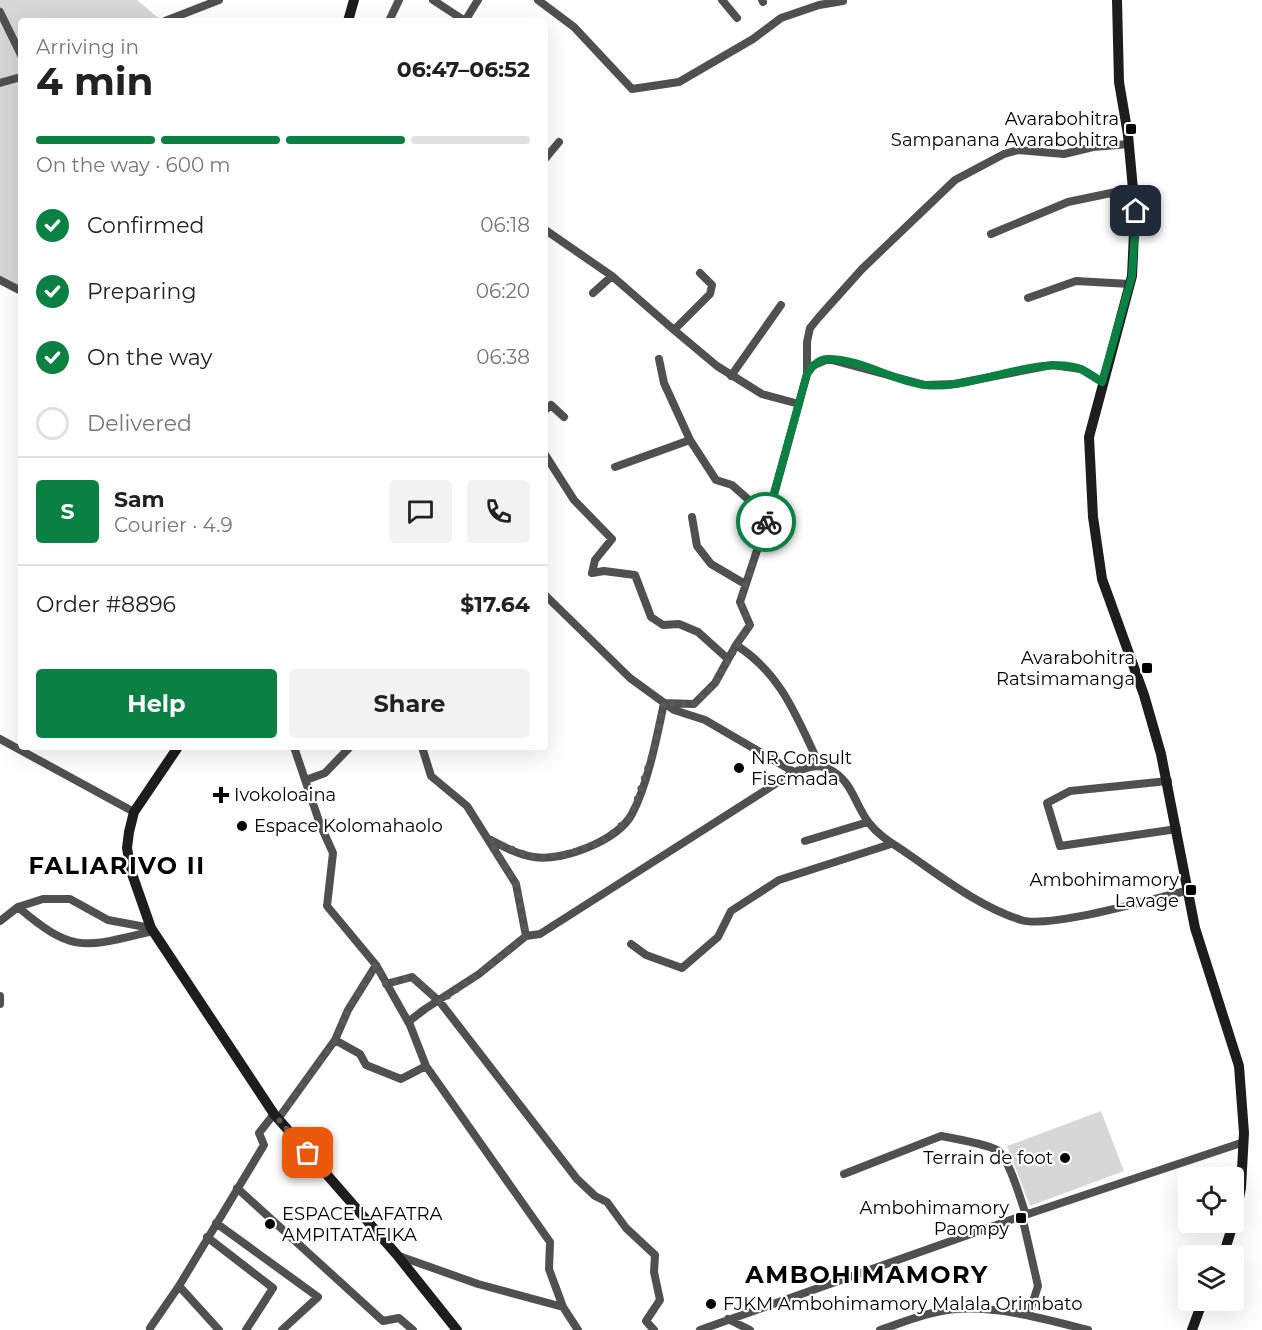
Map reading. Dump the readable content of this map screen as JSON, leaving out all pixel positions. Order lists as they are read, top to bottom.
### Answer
{
  "districts": ["FALIARIVO II", "AMBOHIMAMORY"],
  "places": {
    "transit": [
      "Avarabohitra Sampanana Avarabohitra",
      "Avarabohitra Ratsimamanga",
      "Ambohimamory Lavage",
      "Ambohimamory Paompy"
    ],
    "other": [
      "NR Consult Fiscmada",
      "Espace Kolomahaolo",
      "Terrain de foot",
      "ESPACE LAFATRA AMPITATAFIKA",
      "FJKM Ambohimamory Malala Orimbato"
    ],
    "health": ["Ivokoloaina"]
  },
  "page": {
    "heading": ["4 min", "Arriving in", "06:47–06:52"],
    "panel": [
      "Sam",
      "Courier · 4.9",
      "Order #8896",
      "$17.64"
    ],
    "bar": "On the way · 600 m",
    "list": [
      ["Confirmed", "06:18"],
      ["Preparing", "06:20"],
      ["On the way", "06:38"],
      "Delivered"
    ],
    "round": "S",
    "buttons": ["Help", "Share"]
  }
}
